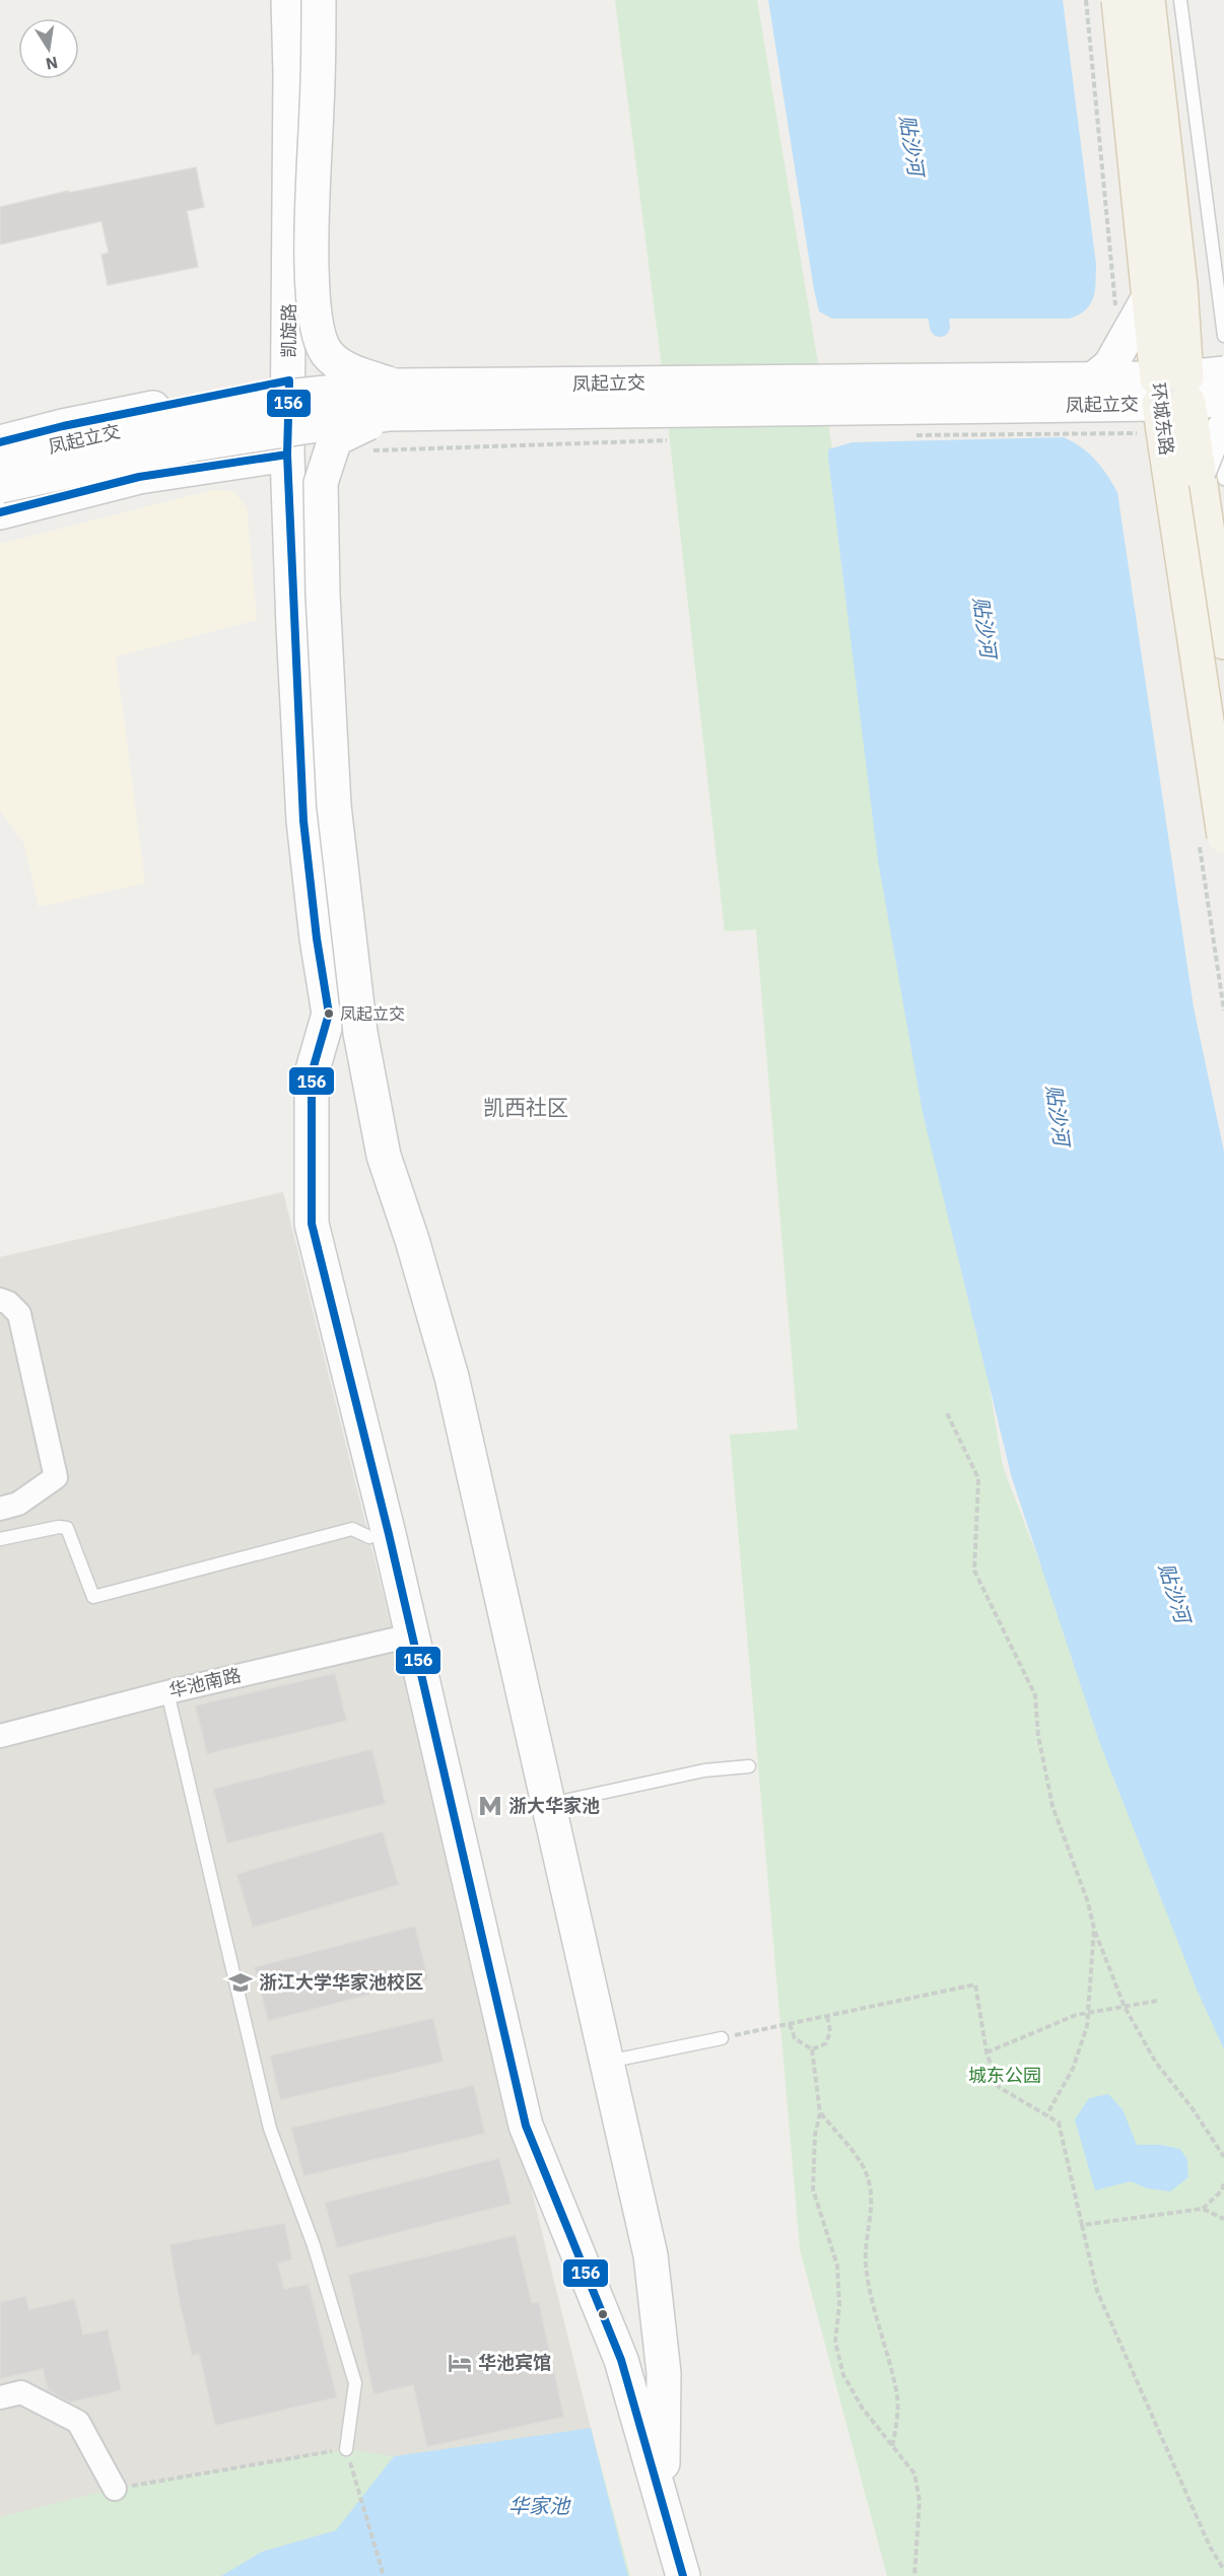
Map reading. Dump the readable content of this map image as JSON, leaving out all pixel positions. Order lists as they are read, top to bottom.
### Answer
{
  "streets": {
    "main road": ["凯旋路", "凤起立交", "环城东路"],
    "street": ["华池南路"]
  },
  "crossings": [
    ["凯旋路", "华池南路"],
    ["凤起立交", "环城东路"]
  ],
  "districts": ["凯西社区"],
  "water": ["贴沙河", "华家池"],
  "parks": ["城东公园"],
  "places": {
    "other": ["凤起立交"],
    "metro station": ["浙大华家池"],
    "school or university": ["浙江大学华家池校区"],
    "hotel": ["华池宾馆"]
  },
  "lines": ["transit line 156"],
  "north": "bottom"
}
